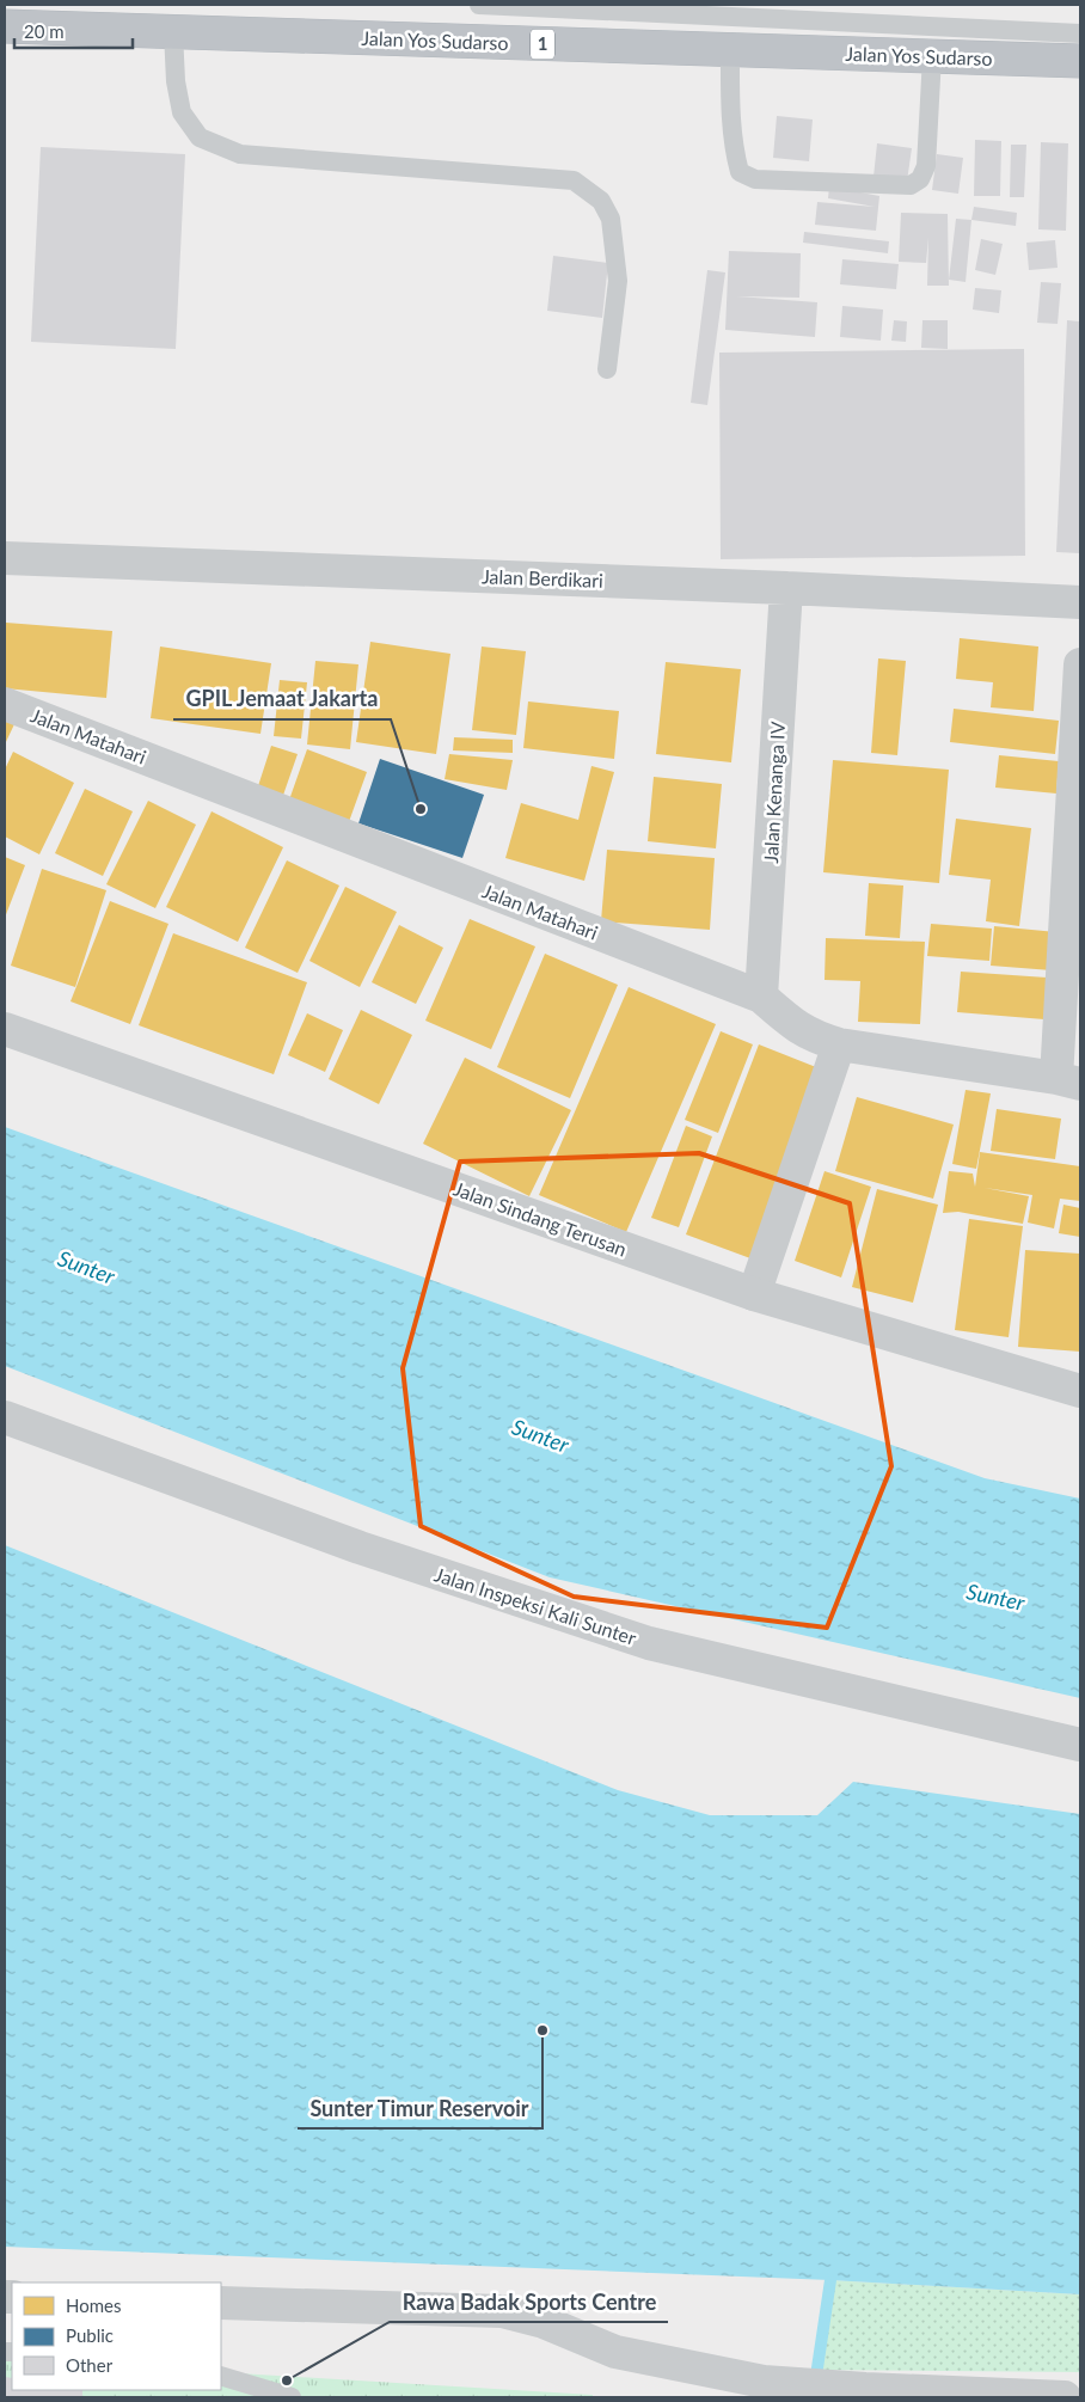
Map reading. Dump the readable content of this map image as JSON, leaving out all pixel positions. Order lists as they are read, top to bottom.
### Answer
{
  "streets": {
    "highway": ["Jalan Yos Sudarso", "1"],
    "street": [
      "Jalan Berdikari",
      "Jalan Matahari",
      "Jalan Kenanga IV",
      "Jalan Sindang Terusan",
      "Jalan Inspeksi Kali Sunter"
    ]
  },
  "crossings": [
    ["Jalan Berdikari", "Jalan Kenanga IV"],
    ["Jalan Matahari", "Jalan Kenanga IV"]
  ],
  "water": ["Sunter"],
  "places": ["GPIL Jemaat Jakarta", "Sunter Timur Reservoir", "Rawa Badak Sports Centre"],
  "legend": ["Homes", "Public", "Other"],
  "scale_bar": "20 m"
}
